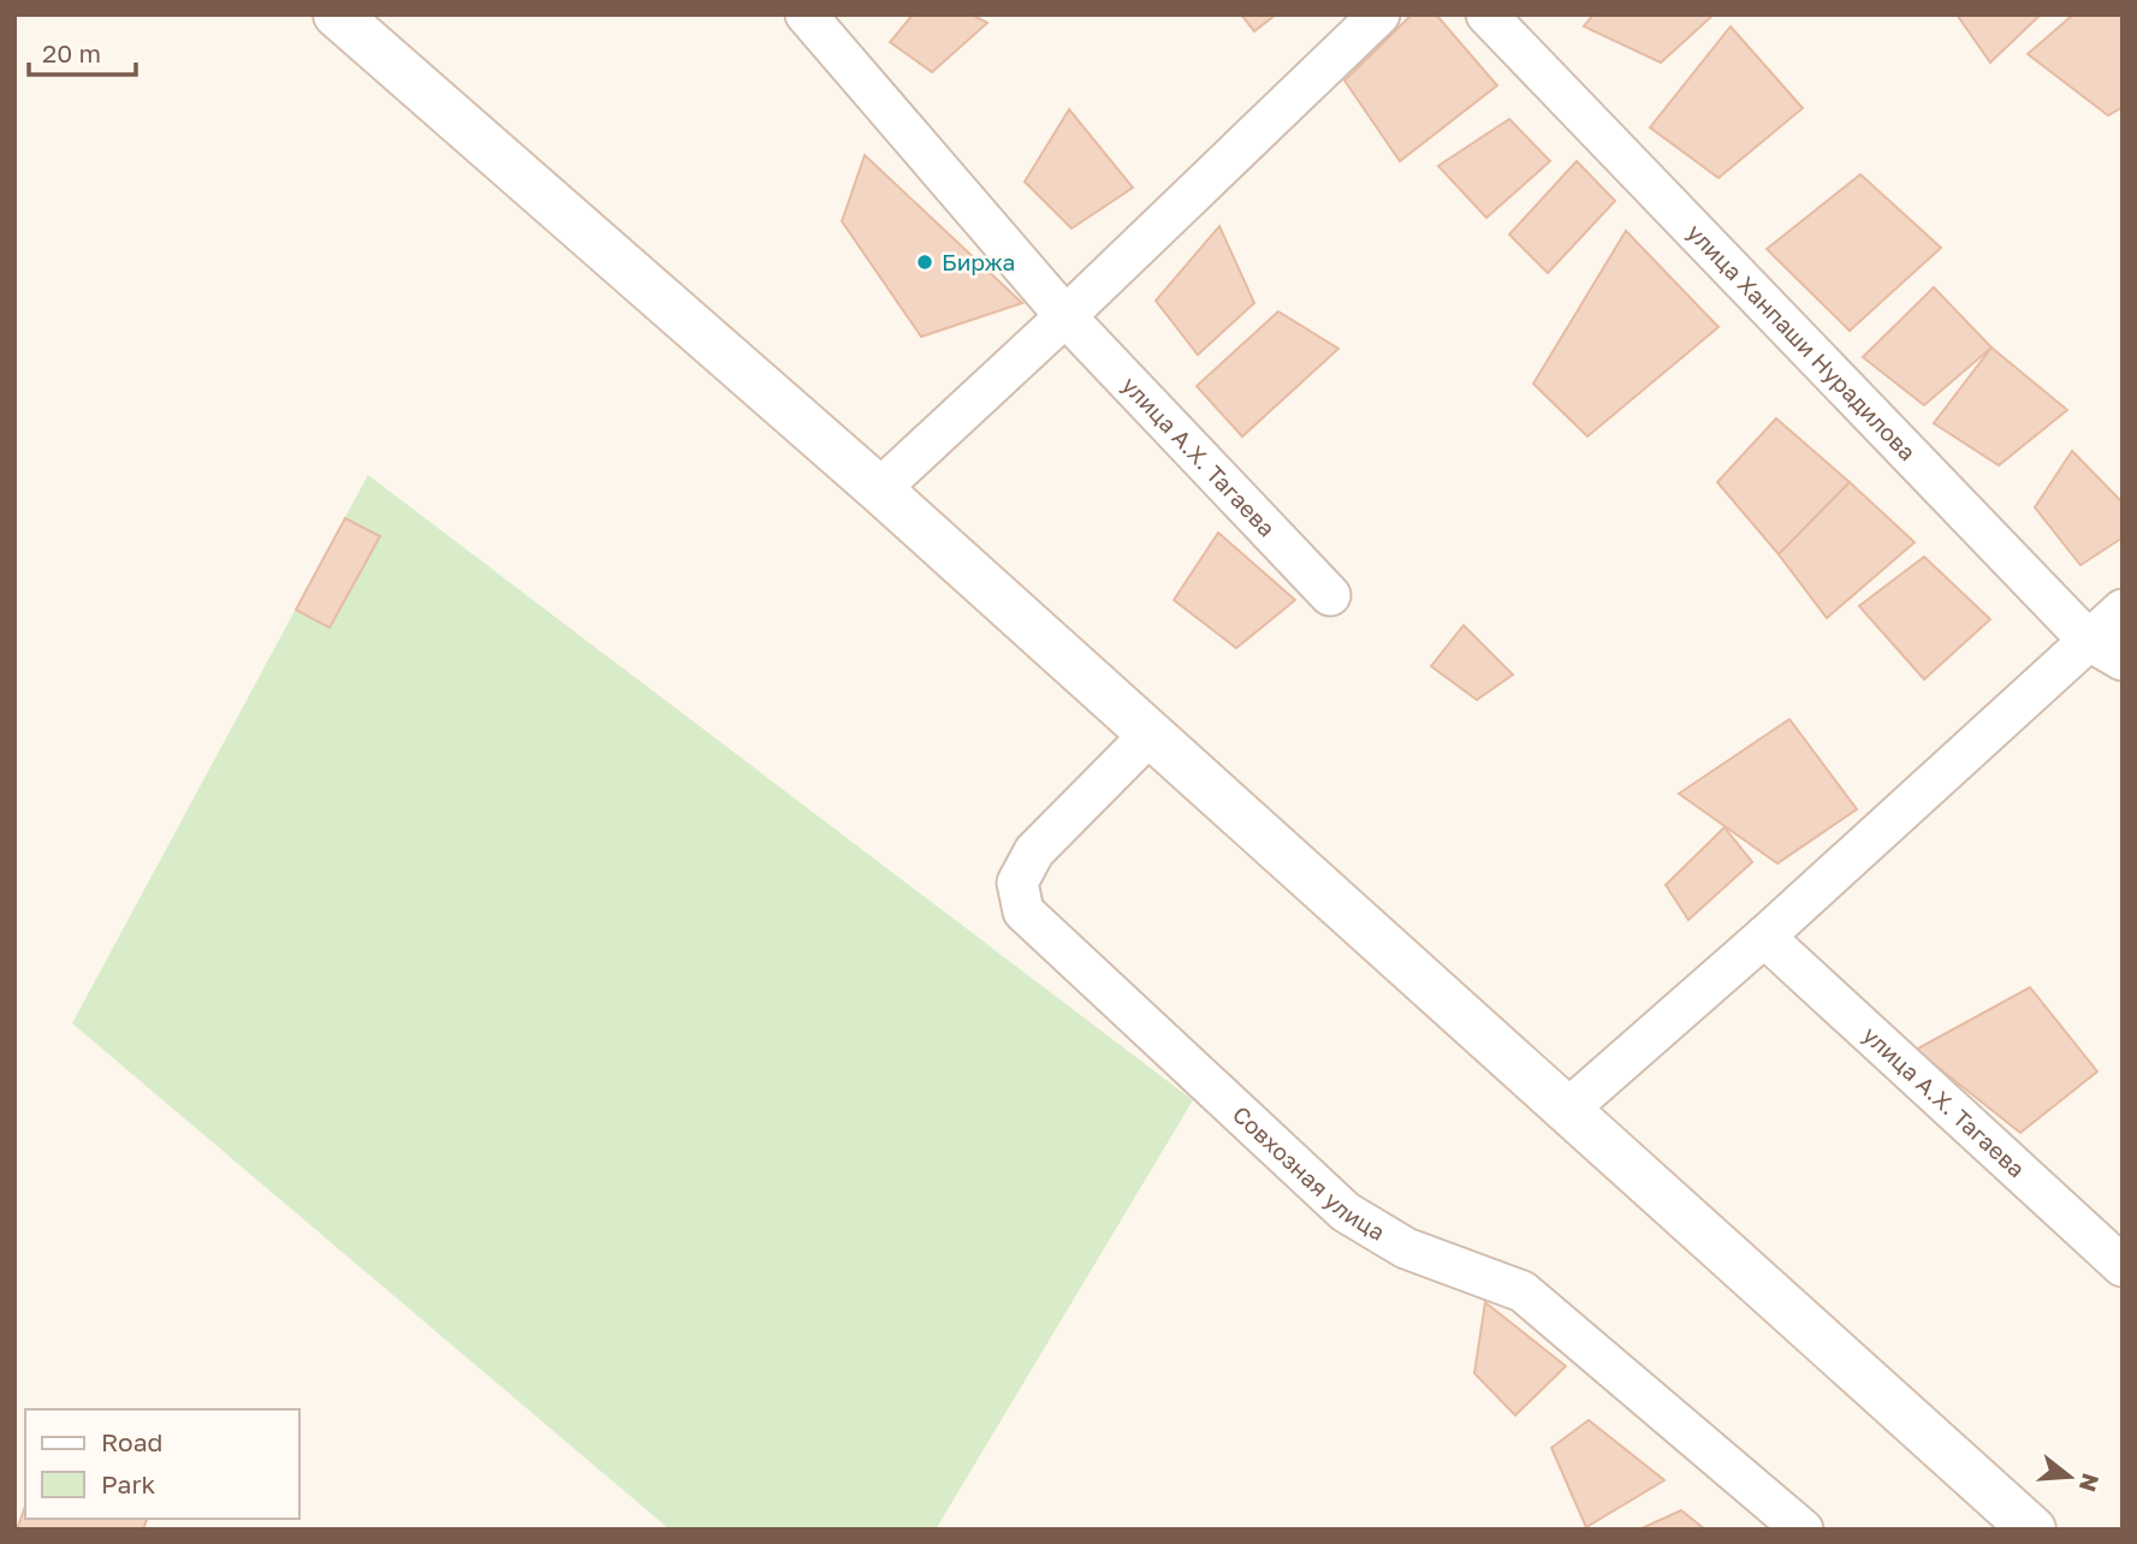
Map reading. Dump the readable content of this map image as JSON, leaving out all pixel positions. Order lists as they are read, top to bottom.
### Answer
{
  "streets": {
    "street": ["улица Ханпаши Нурадилова", "улица А.Х. Тагаева", "Совхозная улица"]
  },
  "places": ["Биржа"],
  "legend": ["Road", "Park"],
  "scale_bar": "20 m",
  "north": "right"
}
